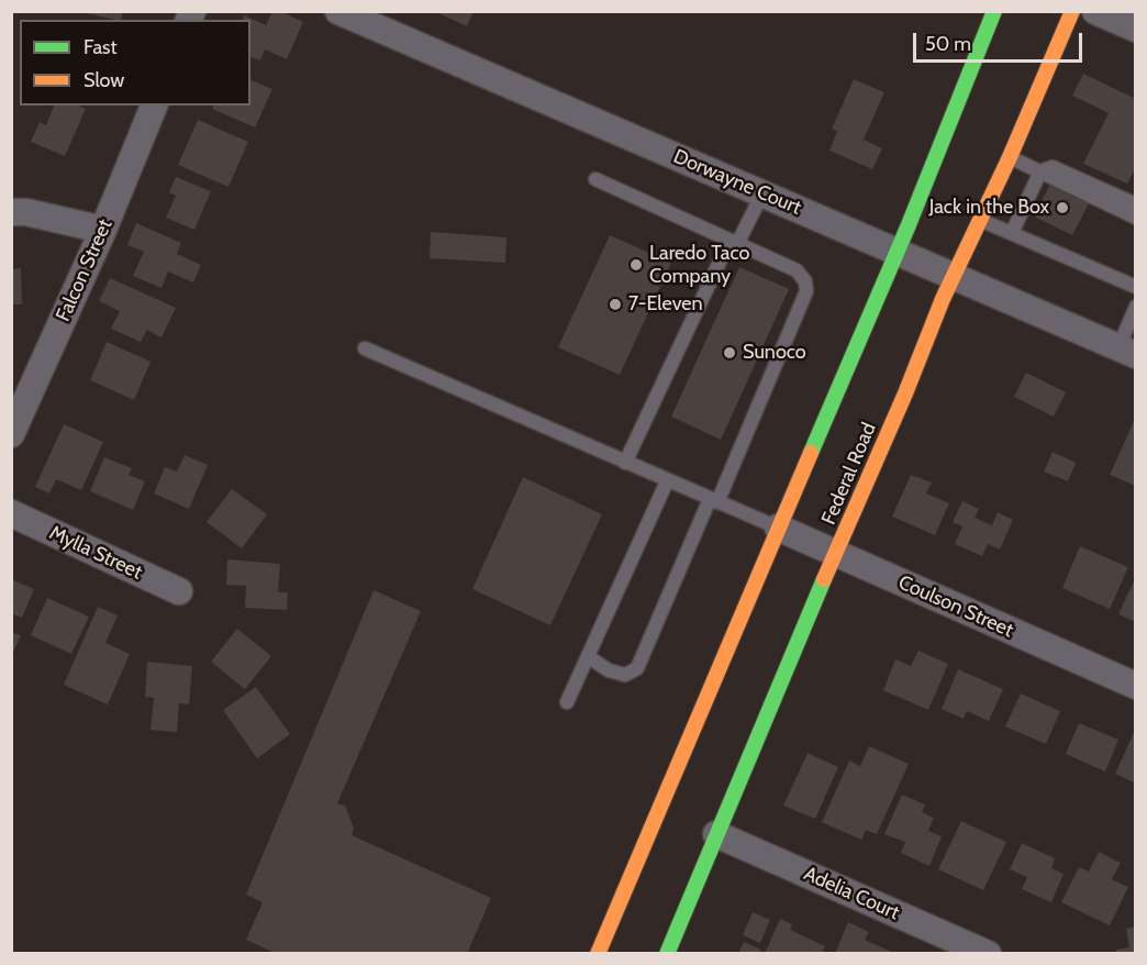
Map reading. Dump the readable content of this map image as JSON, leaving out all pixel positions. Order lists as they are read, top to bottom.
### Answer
{
  "streets": {
    "main road": ["Federal Road"],
    "street": [
      "Dorwayne Court",
      "Falcon Street",
      "Mylla Street",
      "Coulson Street",
      "Adelia Court"
    ]
  },
  "crossings": [
    ["Dorwayne Court", "Federal Road"],
    ["Federal Road", "Coulson Street"],
    ["Federal Road", "Adelia Court"]
  ],
  "places": [
    "Jack in the Box",
    "Laredo Taco Company",
    "7-Eleven",
    "Sunoco"
  ],
  "legend": ["Fast", "Slow"],
  "scale_bar": "50 m"
}
